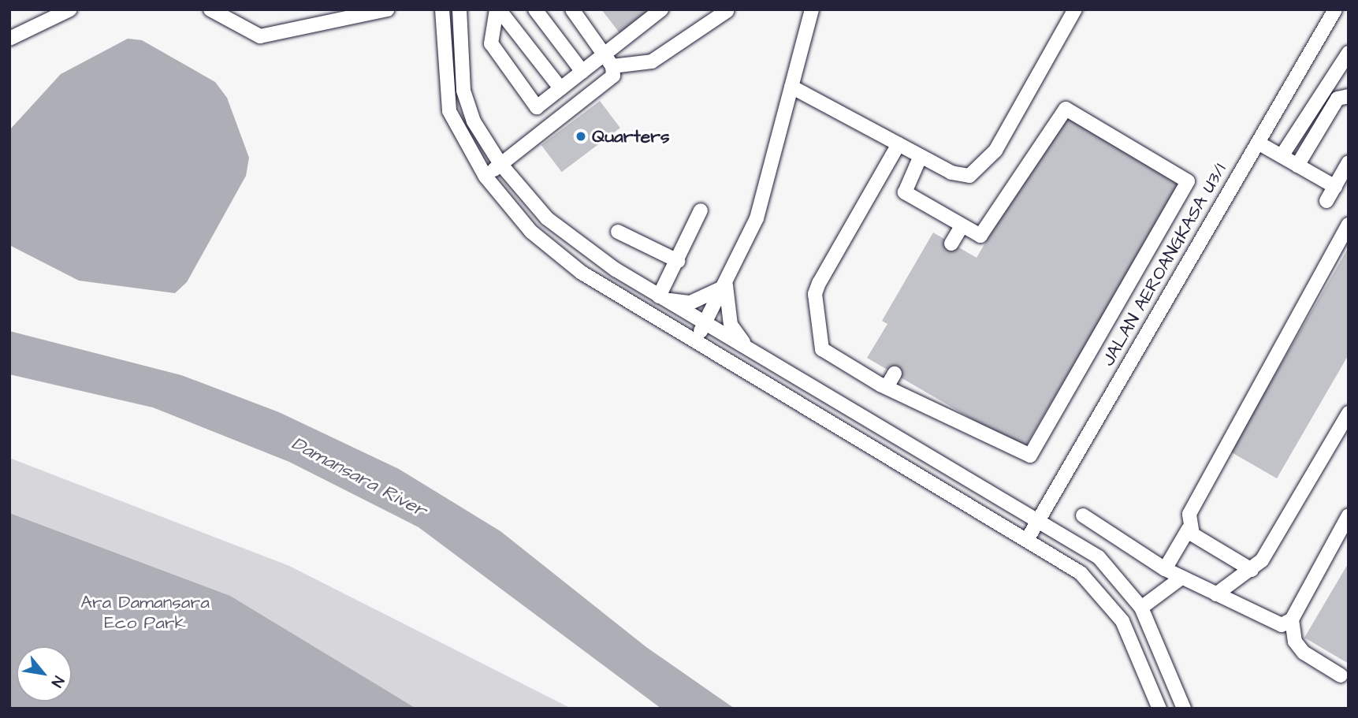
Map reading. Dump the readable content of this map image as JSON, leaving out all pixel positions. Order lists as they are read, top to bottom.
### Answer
{
  "streets": {
    "street": ["JALAN AEROANGKASA U3/1"]
  },
  "water": ["Damansara River"],
  "parks": ["Ara Damansara Eco Park"],
  "places": ["Quarters"],
  "north": "bottom right"
}
